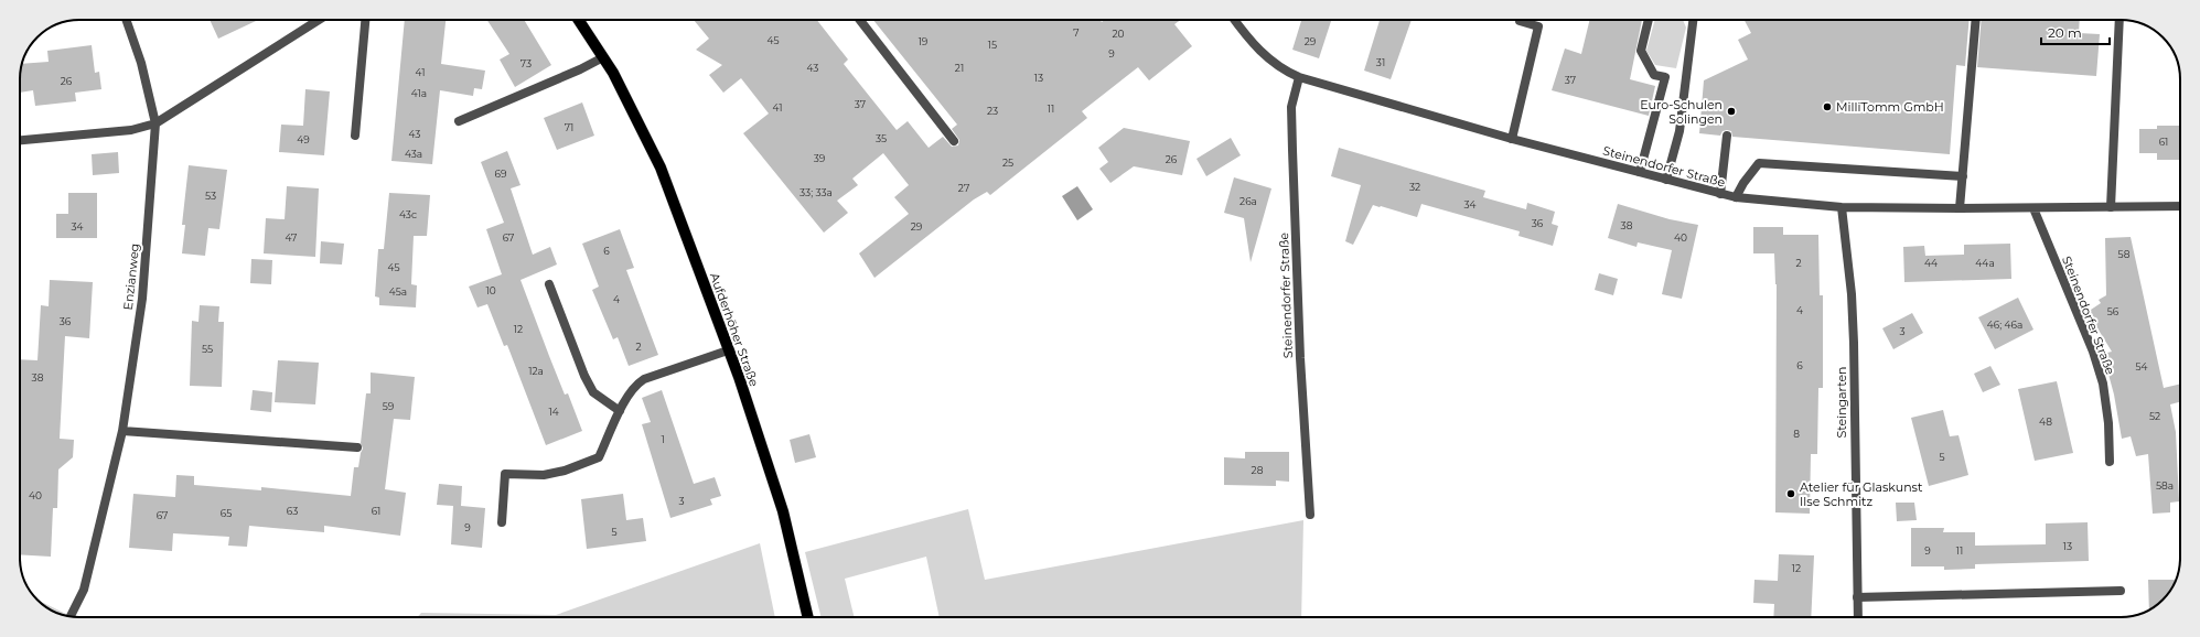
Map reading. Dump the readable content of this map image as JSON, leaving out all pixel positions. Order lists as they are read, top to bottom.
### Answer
{
  "streets": {
    "main road": ["Aufderhöher Straße"],
    "street": ["Steinendorfer Straße", "Enzianweg", "Steingarten"]
  },
  "crossings": [
    ["Steinendorfer Straße", "Steingarten"]
  ],
  "places": ["MilliTomm GmbH", "Euro-Schulen Solingen", "Atelier für Glaskunst Ilse Schmitz"],
  "house_numbers": [
    "7",
    "20",
    "45",
    "19",
    "29",
    "15",
    "9",
    "31",
    "73",
    "43",
    "21",
    "41",
    "13",
    "37",
    "26",
    "41a",
    "37",
    "41",
    "11",
    "23",
    "71",
    "43",
    "35",
    "49",
    "61",
    "43a",
    "39",
    "26",
    "25",
    "69",
    "32",
    "27",
    "33; 33a",
    "53",
    "26a",
    "34",
    "43c",
    "36",
    "38",
    "34",
    "29",
    "47",
    "67",
    "40",
    "6",
    "58",
    "2",
    "44",
    "44a",
    "45",
    "10",
    "45a",
    "4",
    "4",
    "56",
    "36",
    "46; 46a",
    "12",
    "3",
    "2",
    "55",
    "6",
    "54",
    "12a",
    "38",
    "59",
    "14",
    "52",
    "48",
    "8",
    "1",
    "5",
    "28",
    "58a",
    "40",
    "3",
    "63",
    "61",
    "65",
    "67",
    "9",
    "5",
    "13",
    "9",
    "11",
    "12"
  ],
  "scale_bar": "20 m"
}
